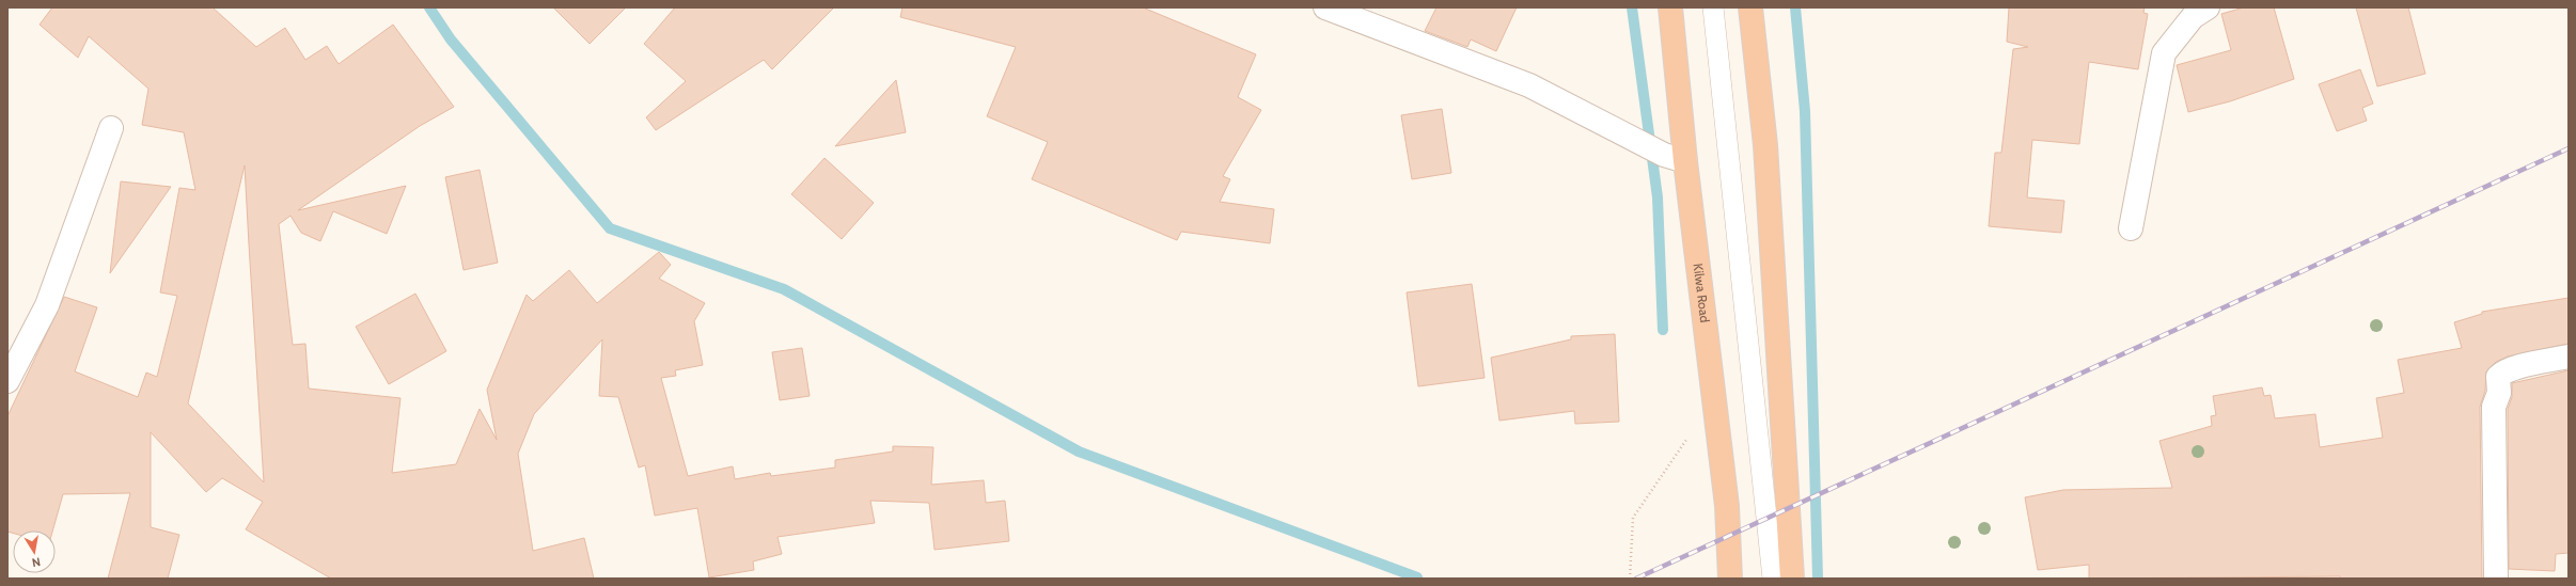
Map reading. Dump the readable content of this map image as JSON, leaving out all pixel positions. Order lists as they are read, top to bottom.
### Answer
{
  "streets": {
    "highway": ["Kilwa Road"]
  },
  "north": "bottom"
}
